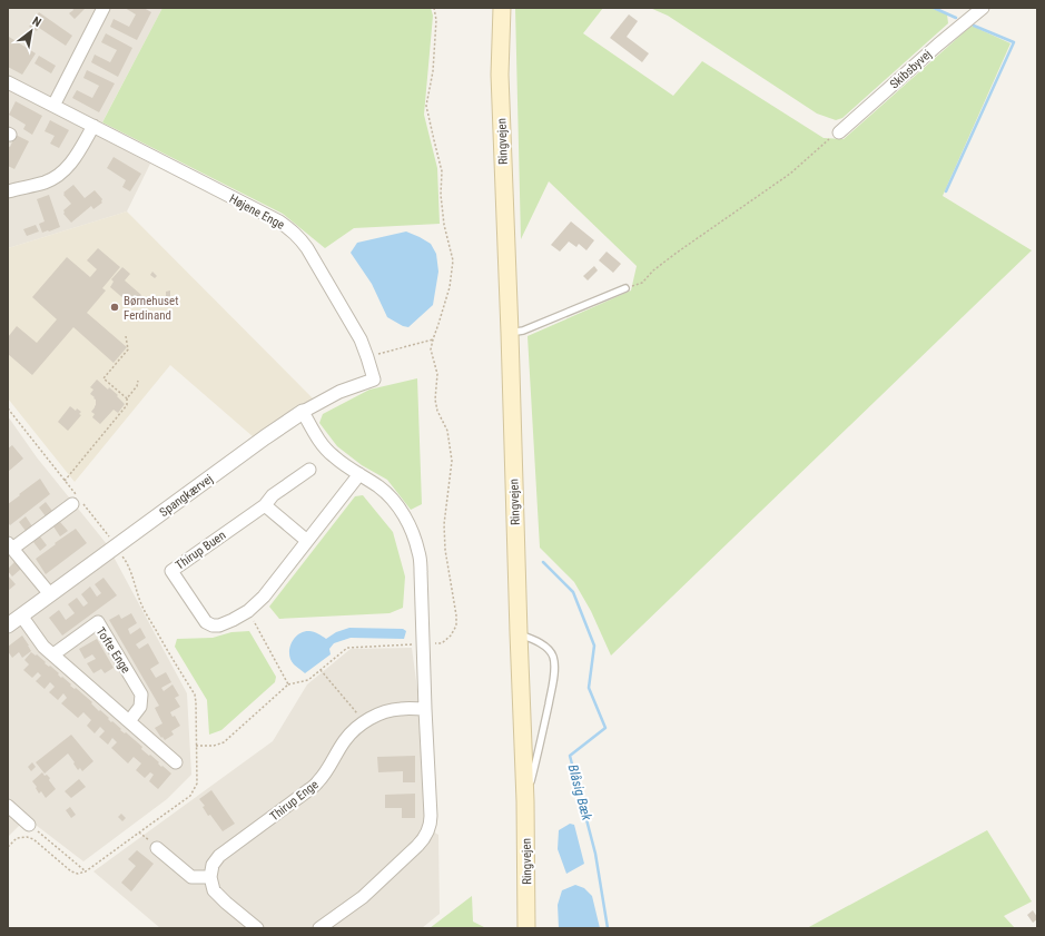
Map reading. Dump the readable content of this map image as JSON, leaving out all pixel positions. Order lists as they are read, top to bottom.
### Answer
{
  "streets": {
    "main road": ["Ringvejen"],
    "street": [
      "Skibsbyvej",
      "Højene Enge",
      "Spangkærvej",
      "Thirup Buen",
      "Tofte Enge",
      "Thirup Enge"
    ]
  },
  "crossings": [
    ["Højene Enge", "Spangkærvej"]
  ],
  "water": ["Blåsig Bæk"],
  "places": ["Børnehuset Ferdinand"],
  "north": "top right"
}
